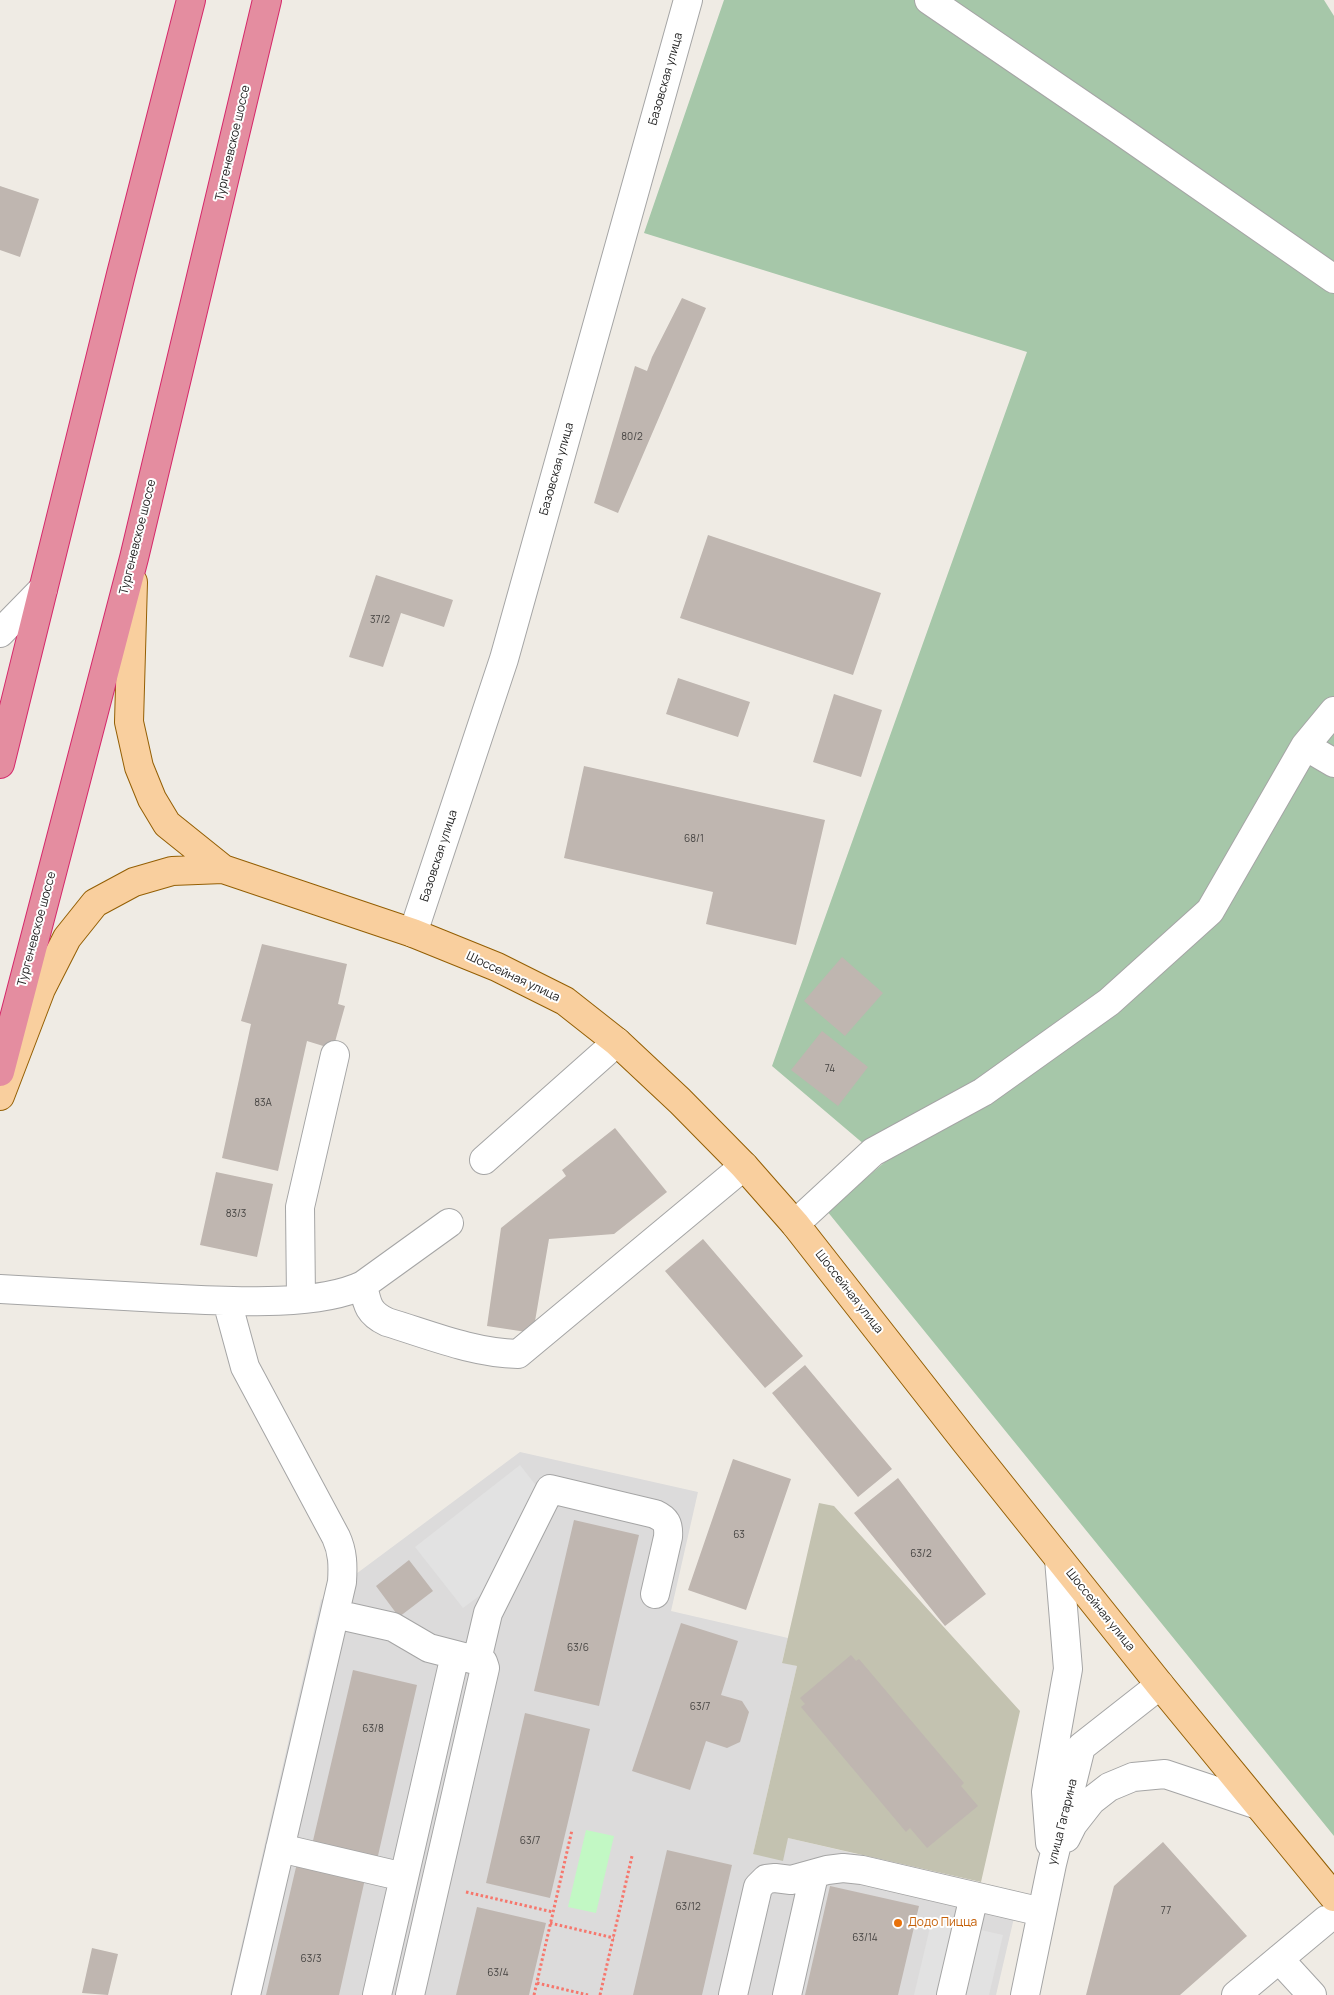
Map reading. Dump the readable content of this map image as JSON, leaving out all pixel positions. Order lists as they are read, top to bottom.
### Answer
{
  "streets": {
    "highway": ["Тургеневское шоссе"],
    "main road": ["Шоссейная улица"],
    "street": ["Базовская улица", "улица Гагарина"]
  },
  "crossings": [
    ["Базовская улица", "Шоссейная улица"],
    ["Шоссейная улица", "улица Гагарина"]
  ],
  "places": ["Додо Пицца"],
  "house_numbers": [
    "80/2",
    "37/2",
    "68/1",
    "74",
    "83А",
    "83/3",
    "63",
    "63/2",
    "63/6",
    "63/7",
    "63/8",
    "63/7",
    "63/12",
    "77",
    "63/14",
    "63/3",
    "63/4"
  ]
}
